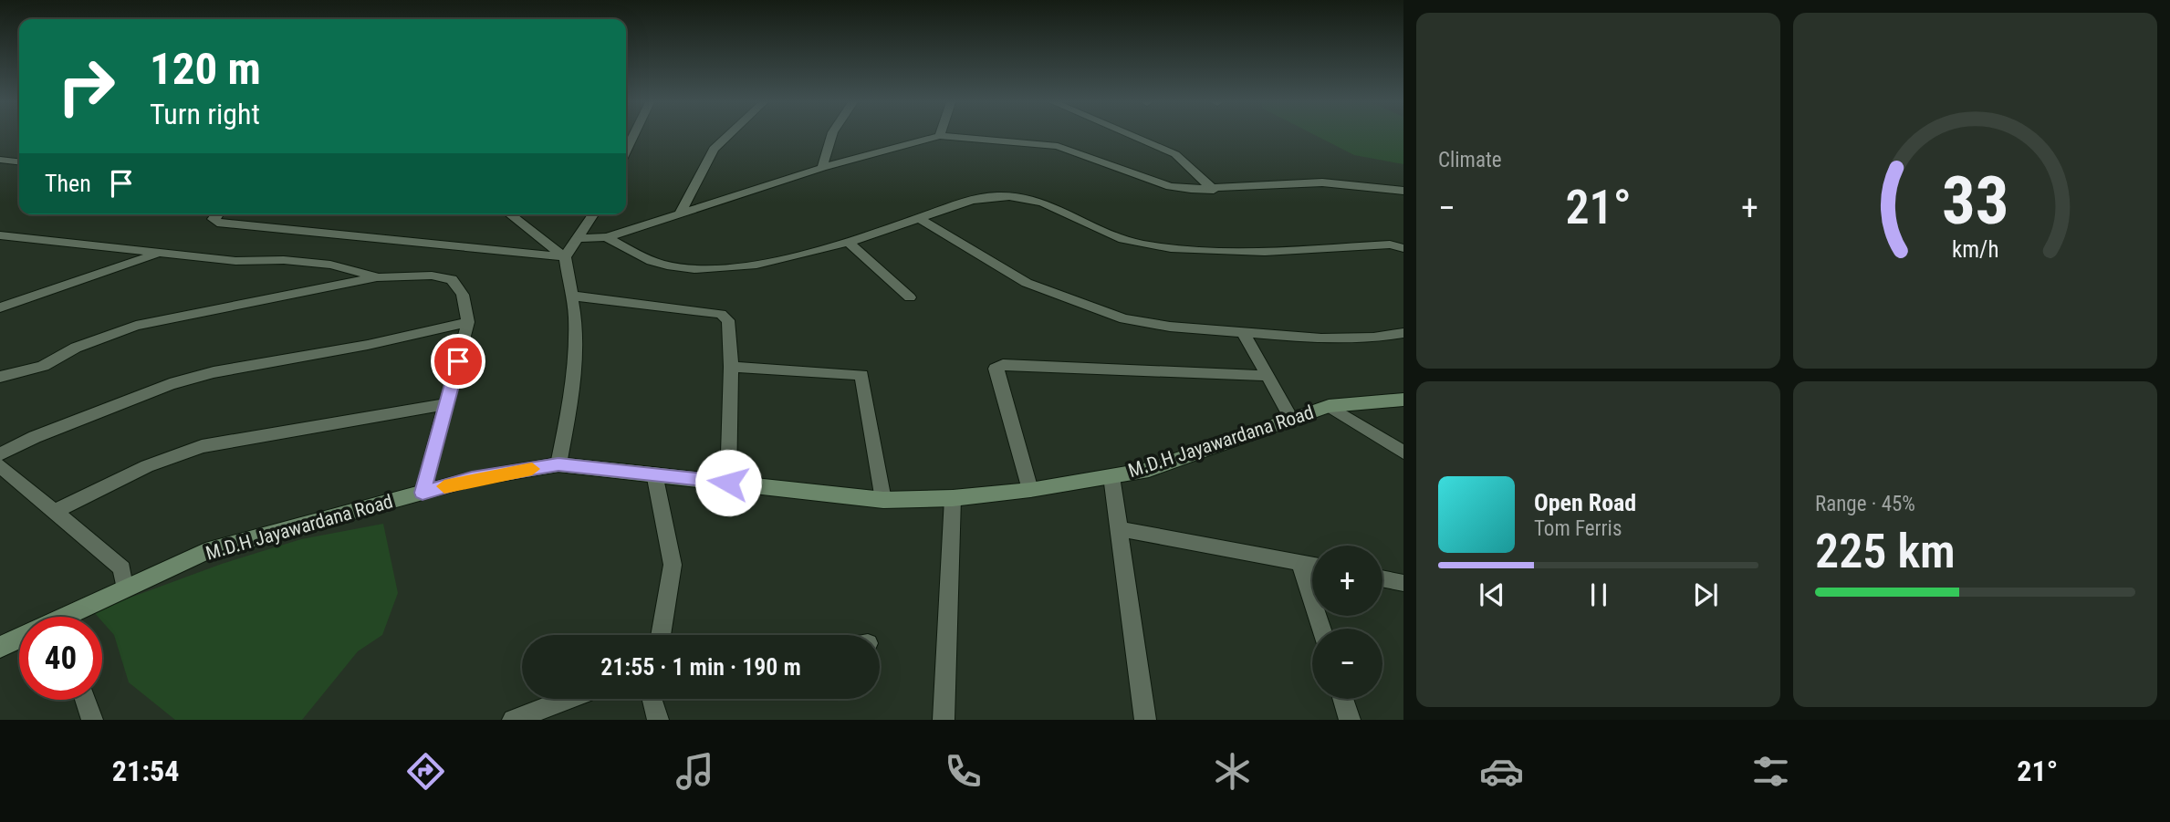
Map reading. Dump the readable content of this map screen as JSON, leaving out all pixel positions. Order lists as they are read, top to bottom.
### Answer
{
  "streets": {
    "street": ["M.D.H Jayawardana Road"]
  },
  "page": {
    "tile": [
      "Climate",
      ["Range · 45%", "225 km"]
    ],
    "turn": ["120 m", "Turn right"],
    "then": "Then",
    "heat": ["−", "21°", "+"],
    "song": ["Open Road", "Tom Ferris"],
    "map_buttons": ["+", "−"],
    "limit": "40",
    "trip": "21:55 · 1 min · 190 m",
    "tabs": ["21:54", "21°"],
    "gauge": ["33", "km/h"]
  }
}
